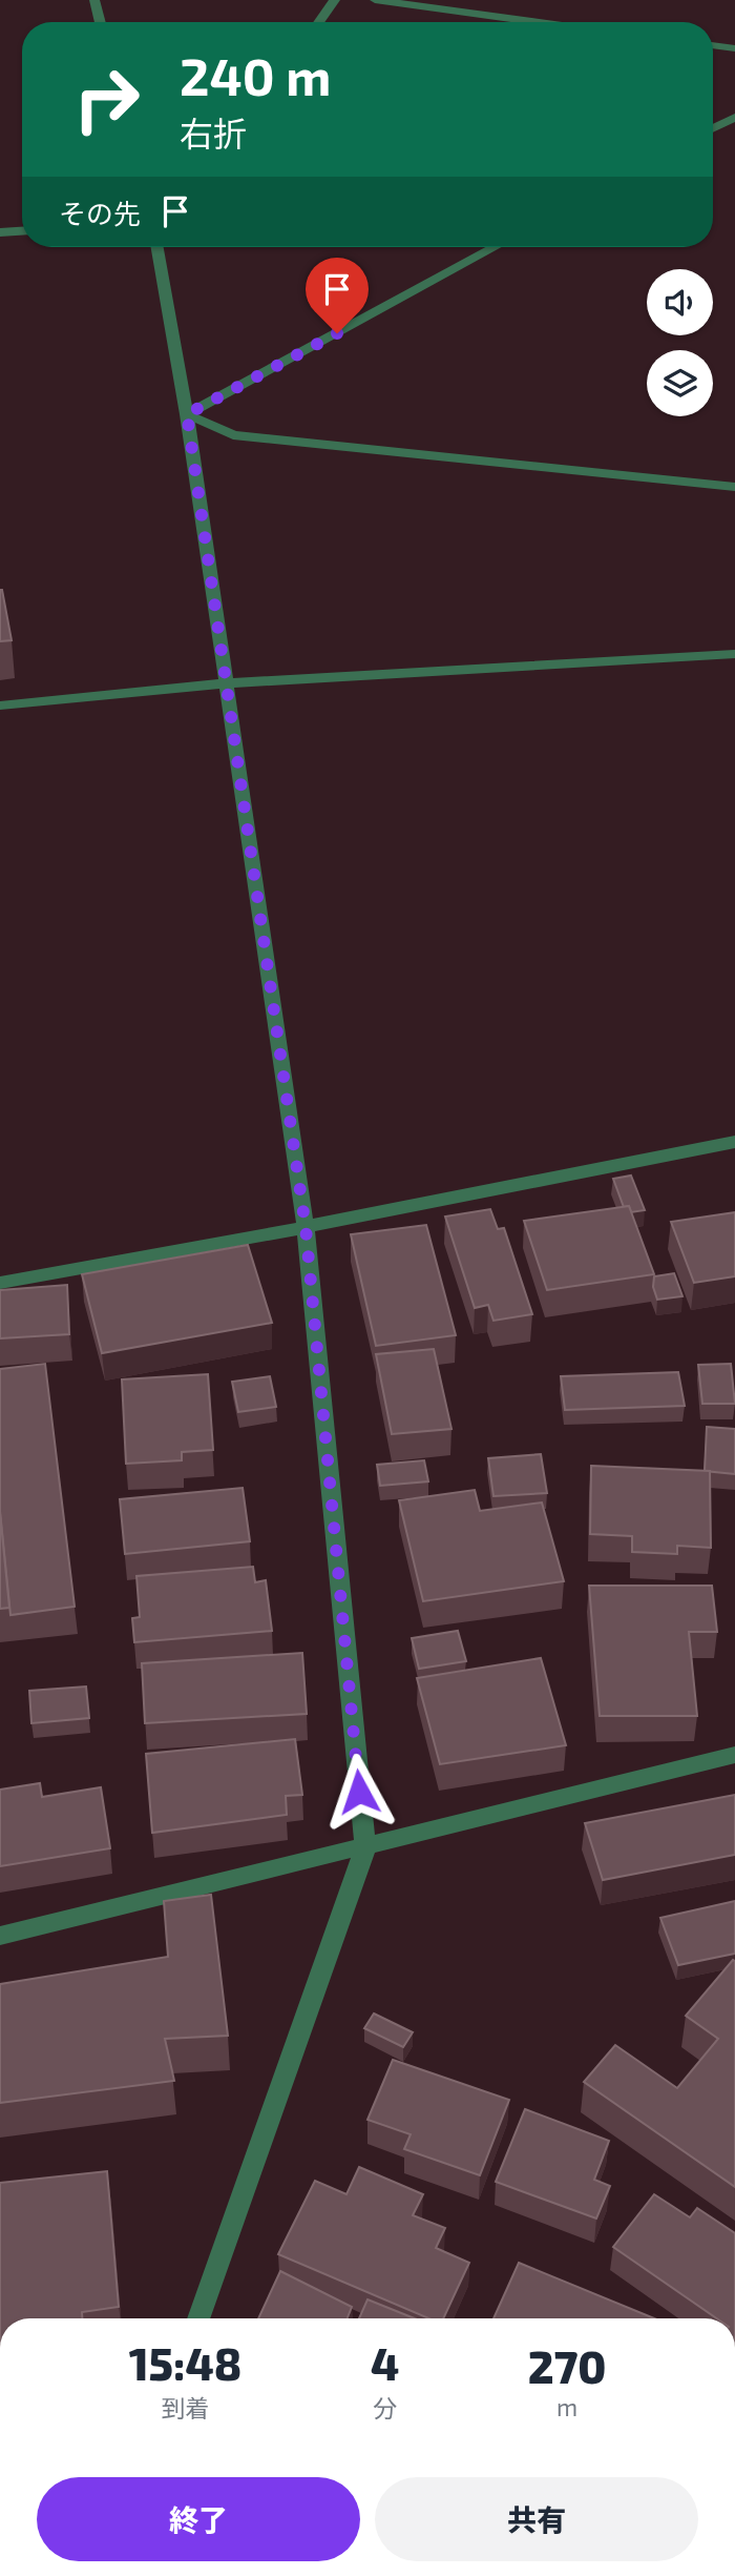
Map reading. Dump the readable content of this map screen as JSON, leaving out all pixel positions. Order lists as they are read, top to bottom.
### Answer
{
  "page": {
    "turn": ["240 m", "右折"],
    "then": "その先",
    "eta": [
      "15:48",
      "到着",
      "4",
      "分",
      "270",
      "m"
    ],
    "buttons": ["終了", "共有"]
  }
}
